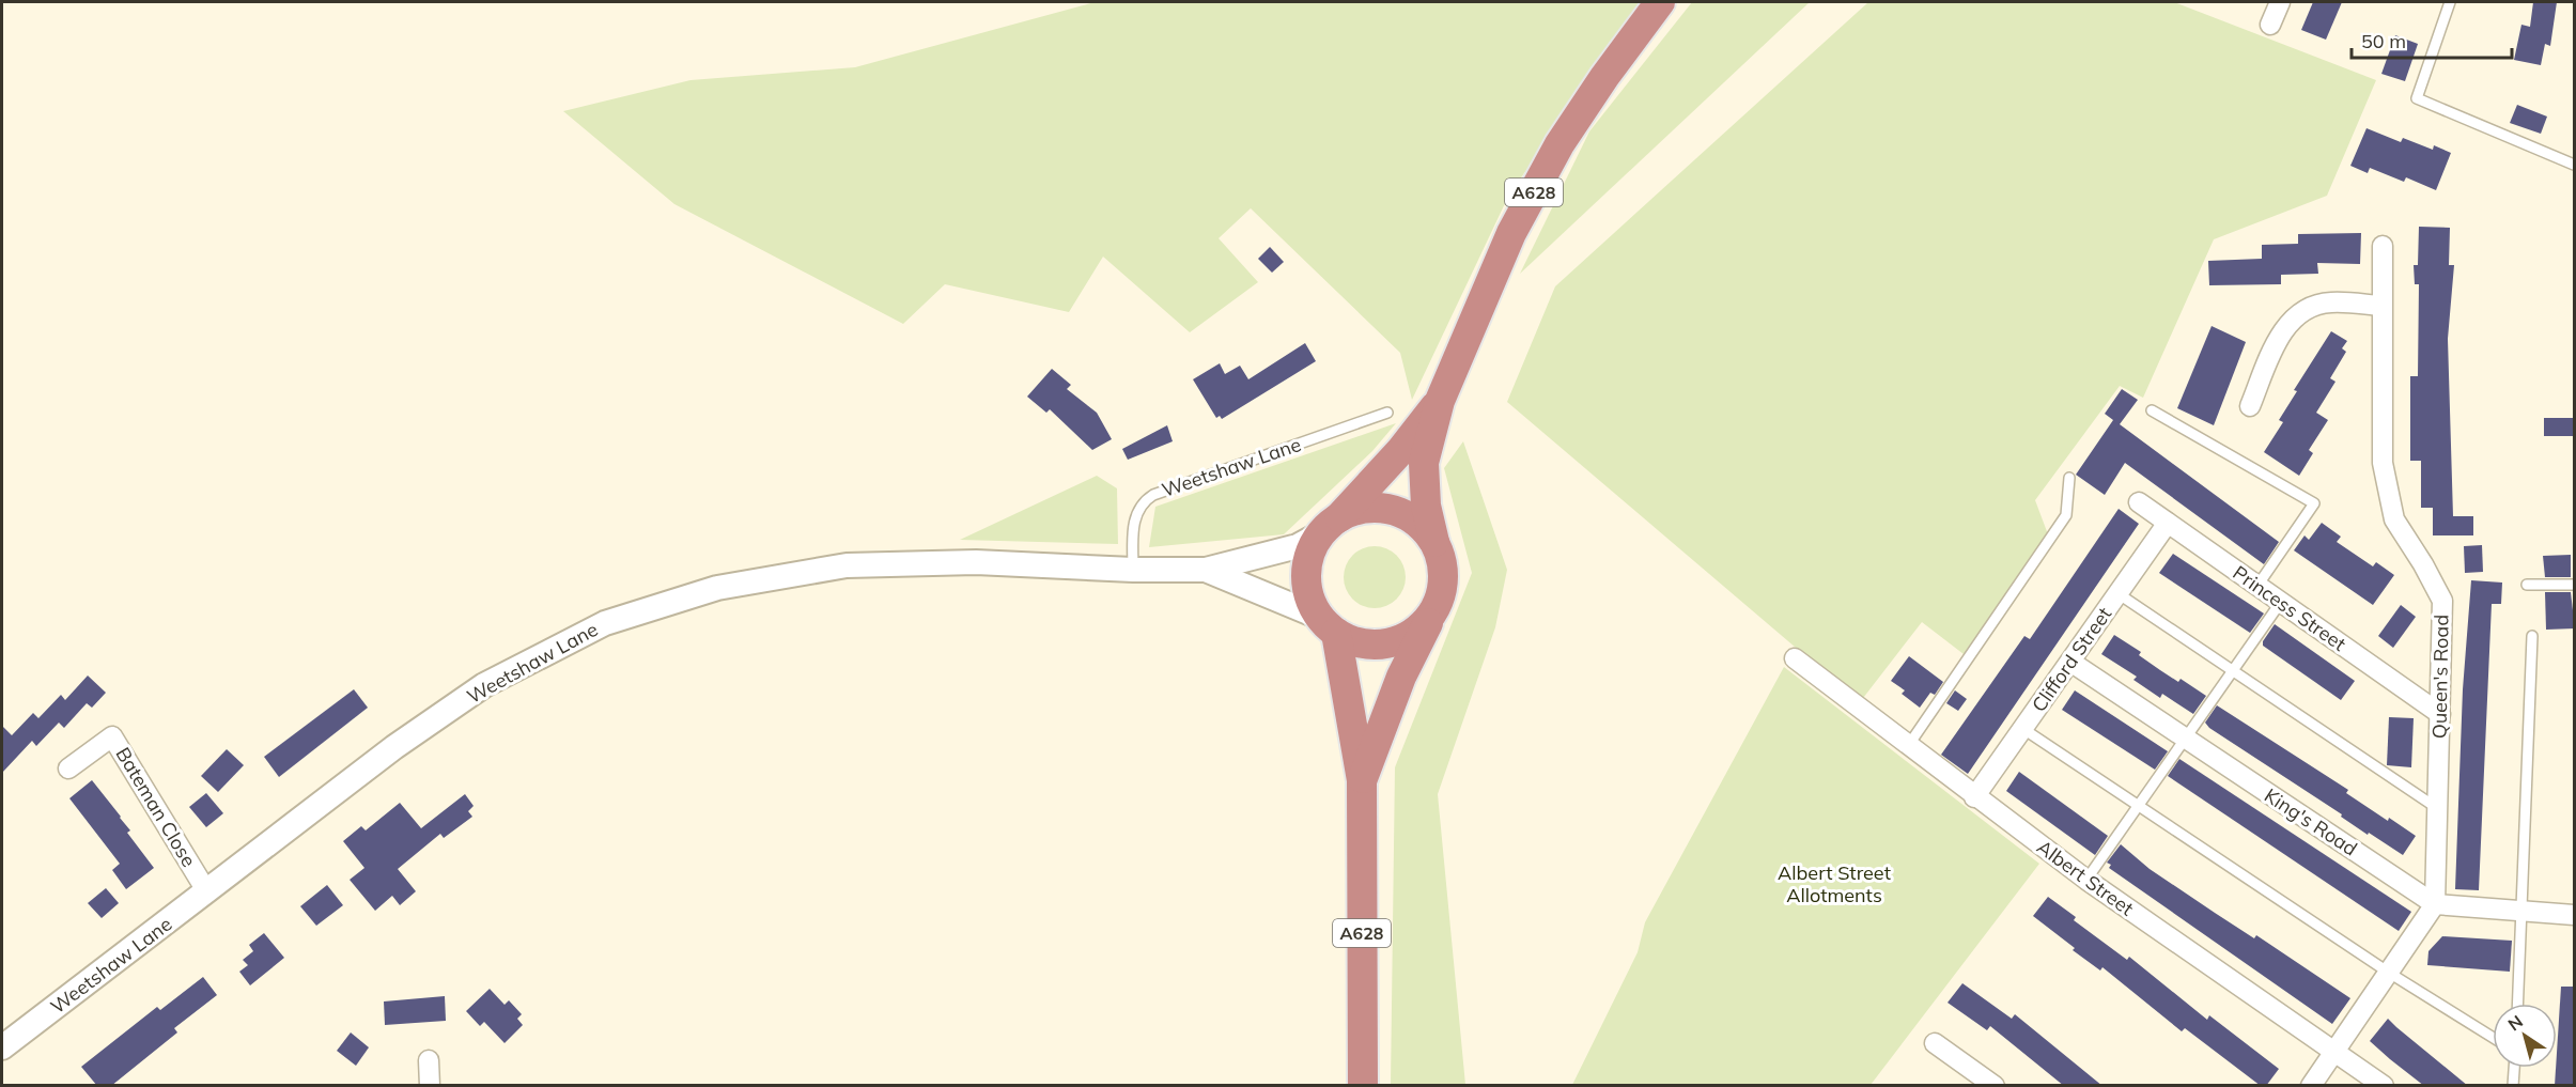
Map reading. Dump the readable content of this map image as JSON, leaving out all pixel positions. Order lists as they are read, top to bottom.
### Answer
{
  "streets": {
    "highway": ["A628"],
    "street": [
      "Weetshaw Lane",
      "Princess Street",
      "Clifford Street",
      "Queen's Road",
      "Bateman Close",
      "King's Road",
      "Albert Street"
    ]
  },
  "crossings": [
    ["A628", "Weetshaw Lane"],
    ["Weetshaw Lane", "Bateman Close"],
    ["Princess Street", "Clifford Street"],
    ["Princess Street", "Queen's Road"],
    ["Clifford Street", "King's Road"],
    ["Clifford Street", "Albert Street"],
    ["Queen's Road", "King's Road"]
  ],
  "parks": ["Albert Street Allotments"],
  "scale_bar": "50 m",
  "north": "top left"
}
